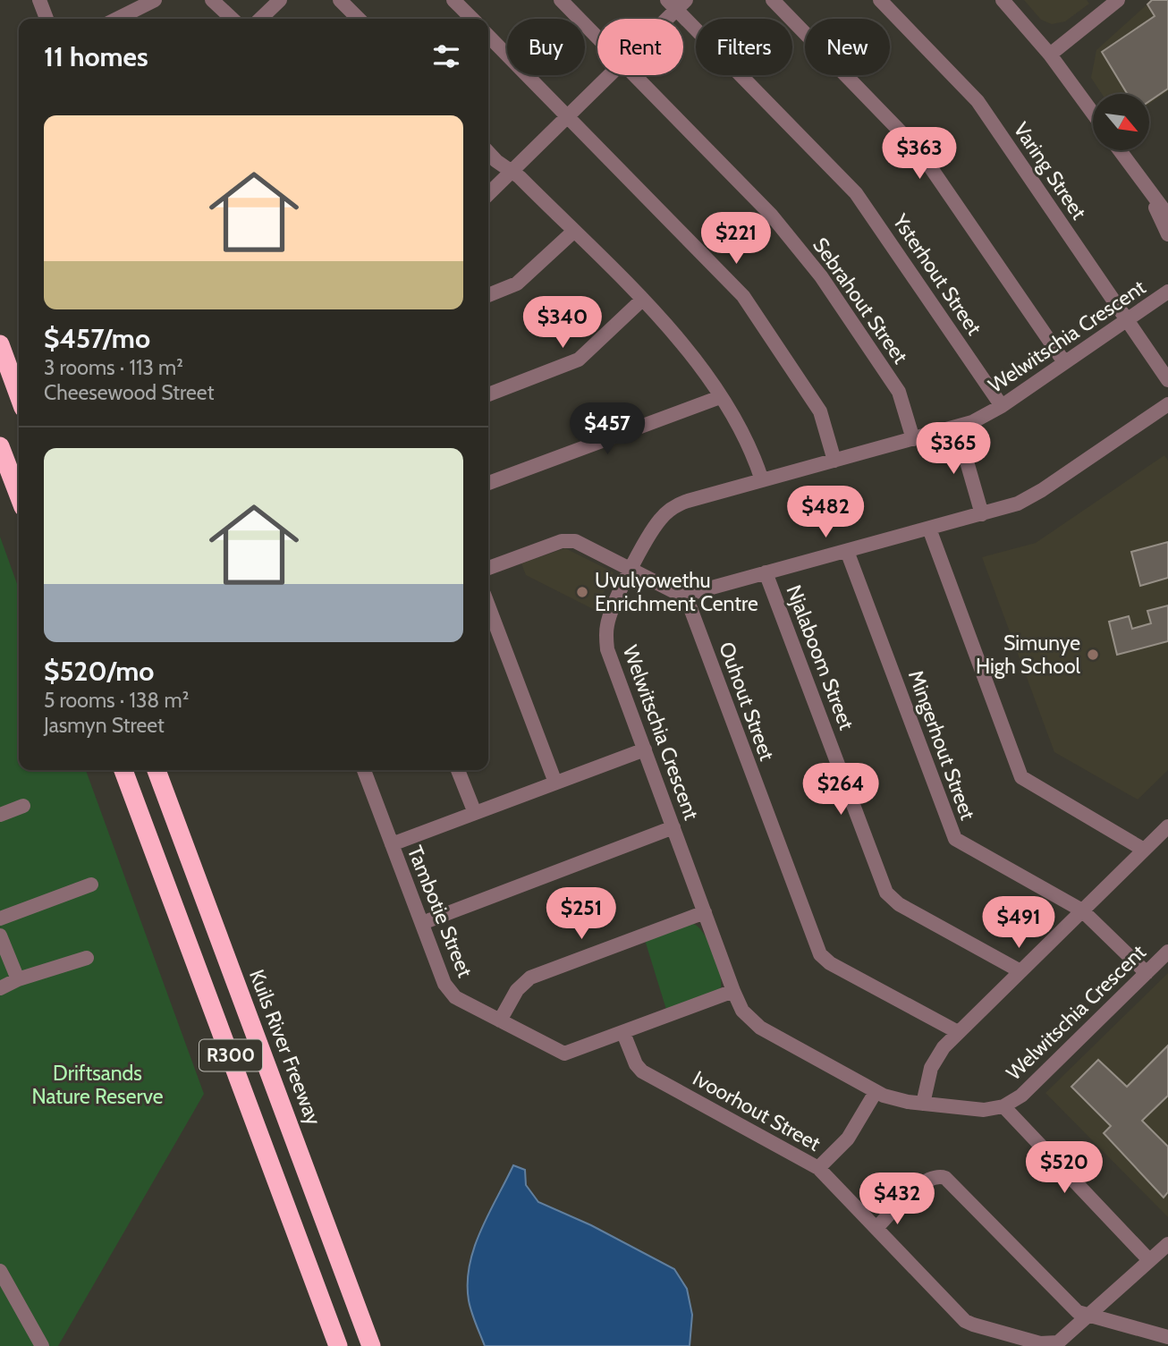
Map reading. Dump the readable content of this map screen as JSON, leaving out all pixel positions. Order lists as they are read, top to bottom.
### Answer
{
  "streets": {
    "highway": ["Kuils River Freeway", "R300"],
    "street": [
      "Varing Street",
      "Ysterhout Street",
      "Sebrahout Street",
      "Welwitschia Crescent",
      "Njalaboom Street",
      "Ouhout Street",
      "Mingerhout Street",
      "Tambotie Street",
      "Ivoorhout Street"
    ]
  },
  "crossings": [
    ["Varing Street", "Welwitschia Crescent"],
    ["Ysterhout Street", "Welwitschia Crescent"],
    ["Sebrahout Street", "Welwitschia Crescent"],
    ["Welwitschia Crescent", "Mingerhout Street"],
    ["Welwitschia Crescent", "Tambotie Street"],
    ["Tambotie Street", "Ivoorhout Street"]
  ],
  "parks": ["Driftsands Nature Reserve"],
  "places": ["Uvulyowethu Enrichment Centre", "Simunye High School"],
  "north": "bottom right",
  "page": {
    "chip": [
      "Buy",
      "Rent",
      "Filters",
      "New"
    ],
    "heading": "11 homes",
    "list": [
      {
        "name": "$457/mo",
        "note": "3 rooms · 113 m² · Cheesewood Street"
      },
      {
        "name": "$520/mo",
        "note": "5 rooms · 138 m² · Jasmyn Street"
      }
    ],
    "price": [
      "$363",
      "$221",
      "$340",
      "$457",
      "$365",
      "$482",
      "$264",
      "$251",
      "$491",
      "$520",
      "$432"
    ]
  }
}
